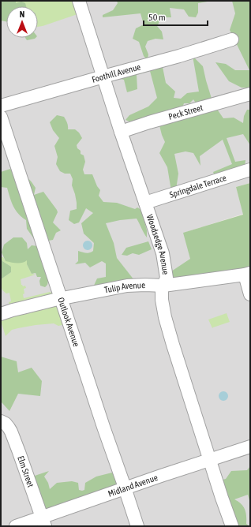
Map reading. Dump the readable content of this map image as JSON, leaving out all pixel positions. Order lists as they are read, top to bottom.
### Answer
{
  "streets": {
    "street": [
      "Foothill Avenue",
      "Peck Street",
      "Springdale Terrace",
      "Woodsedge Avenue",
      "Tulip Avenue",
      "Outlook Avenue",
      "Elm Street",
      "Midland Avenue"
    ]
  },
  "crossings": [
    ["Foothill Avenue", "Woodsedge Avenue"],
    ["Peck Street", "Woodsedge Avenue"],
    ["Springdale Terrace", "Woodsedge Avenue"],
    ["Woodsedge Avenue", "Tulip Avenue"],
    ["Woodsedge Avenue", "Midland Avenue"],
    ["Tulip Avenue", "Outlook Avenue"],
    ["Outlook Avenue", "Midland Avenue"],
    ["Elm Street", "Midland Avenue"]
  ],
  "scale_bar": "50 m",
  "north": "top"
}
